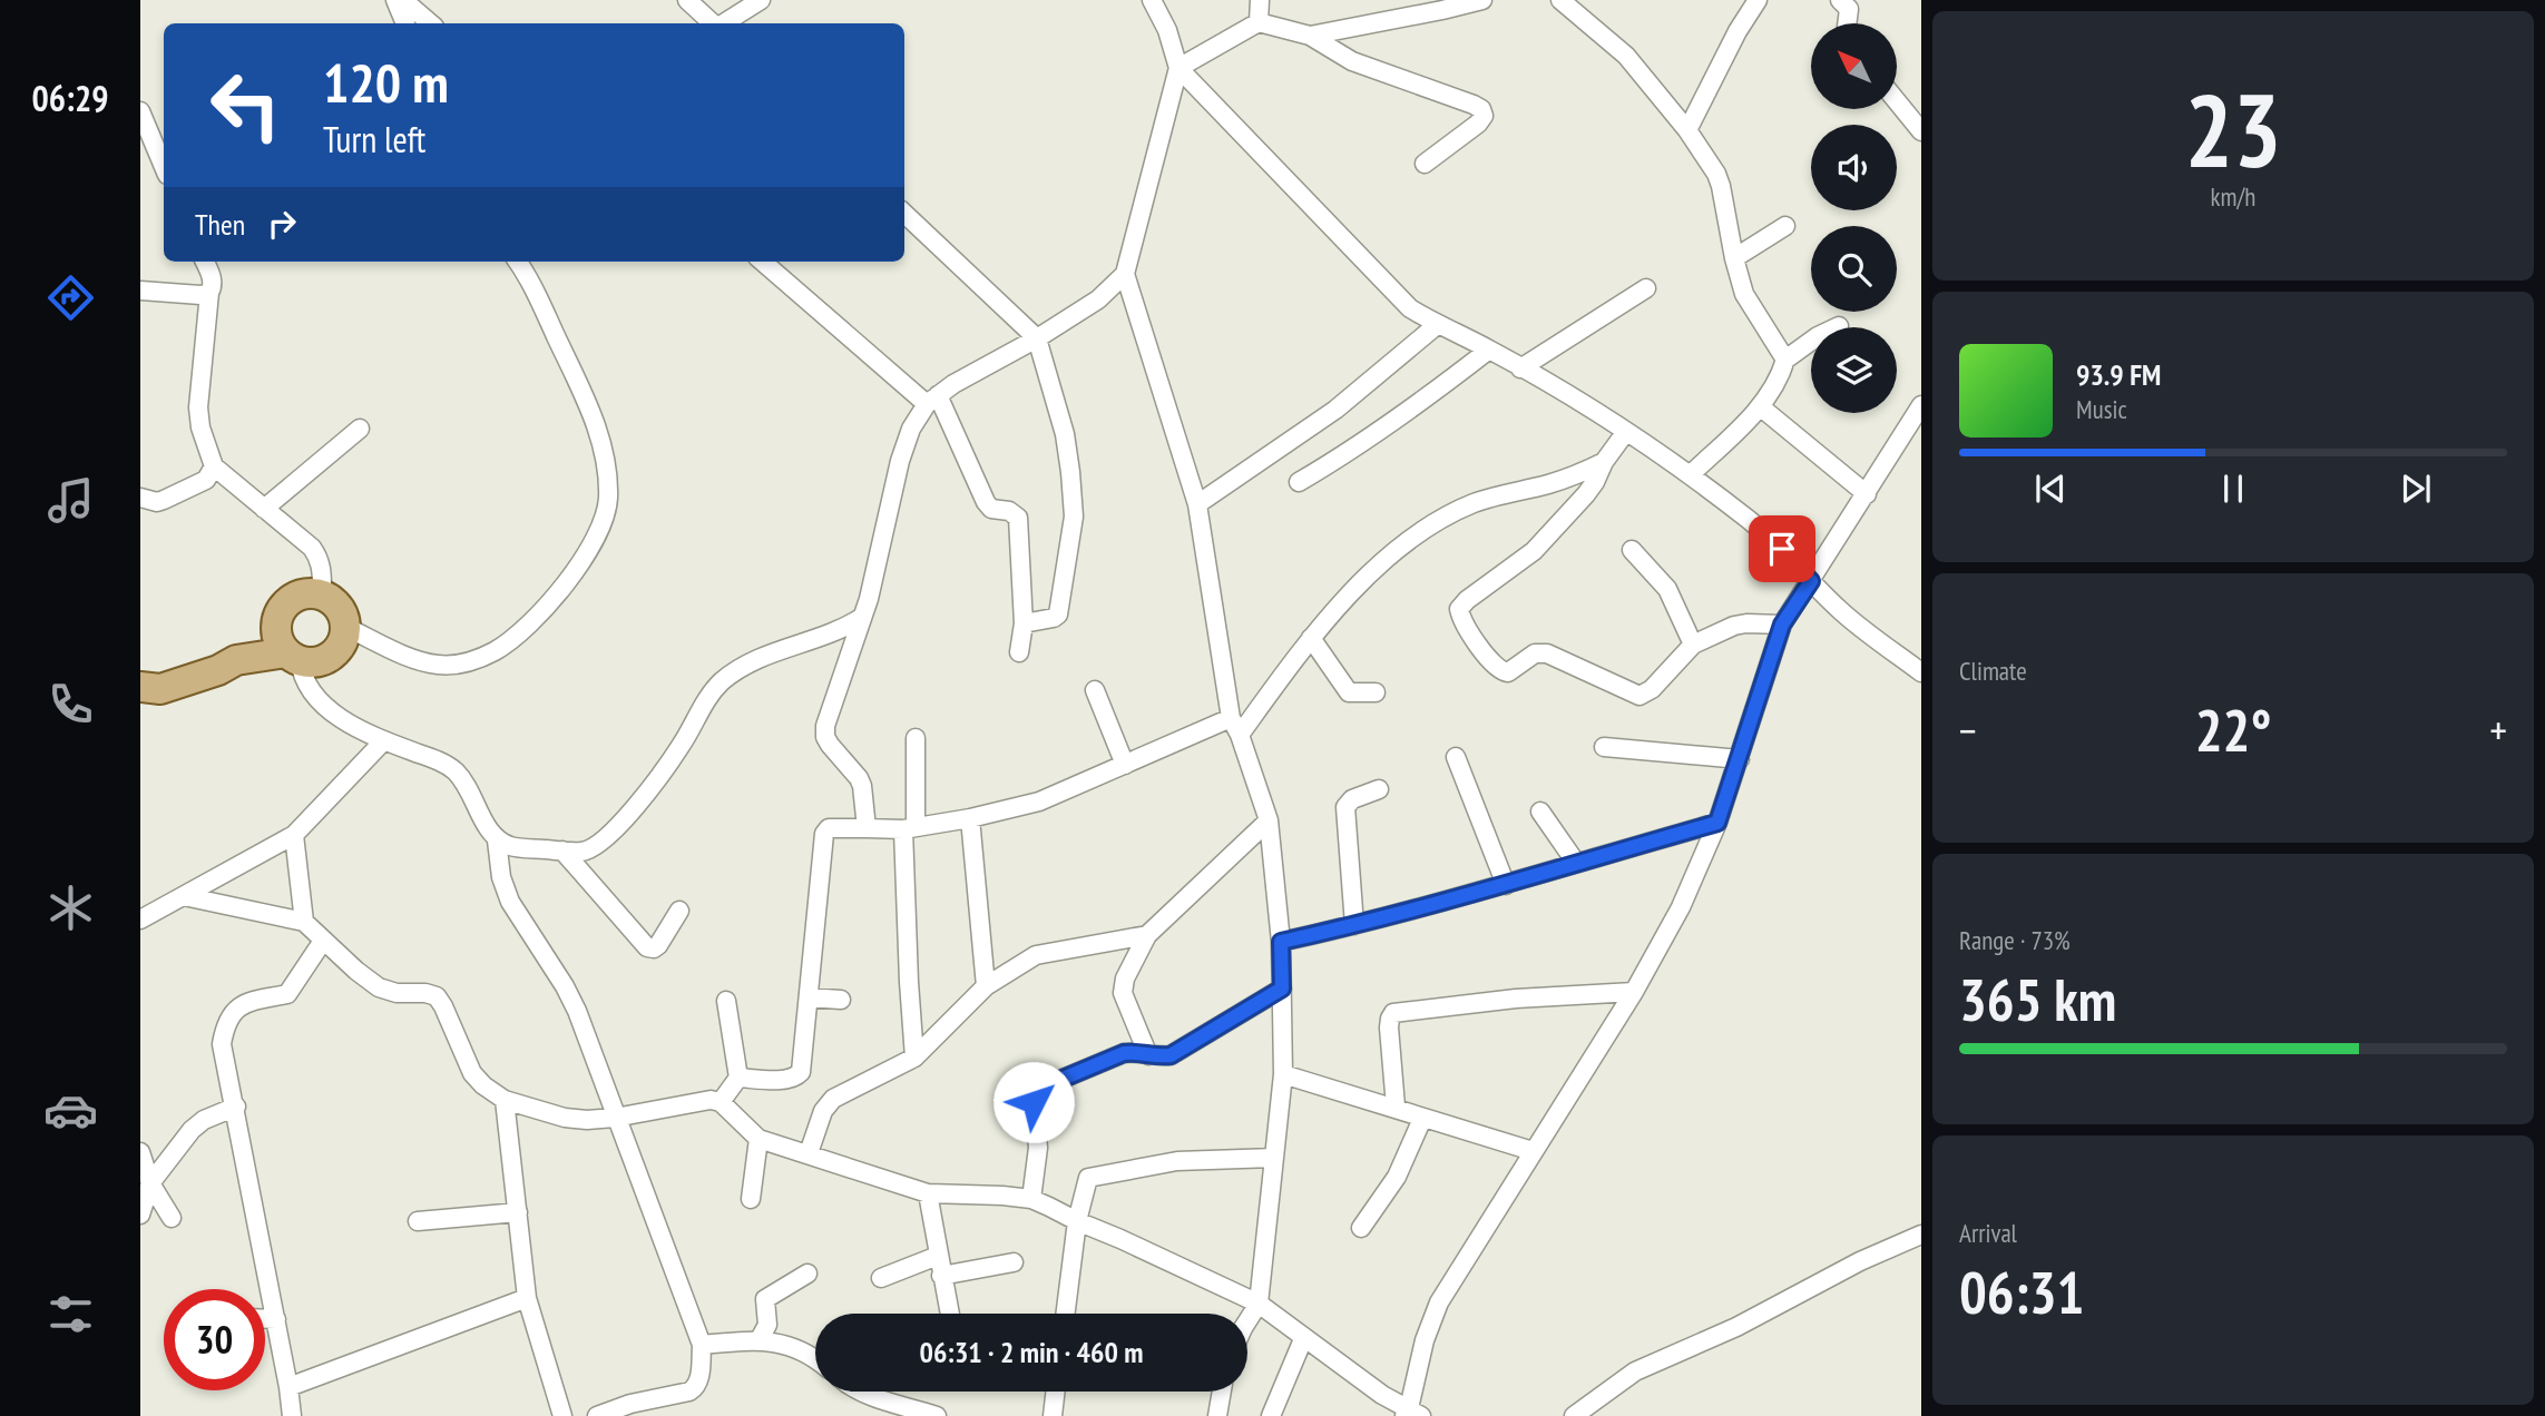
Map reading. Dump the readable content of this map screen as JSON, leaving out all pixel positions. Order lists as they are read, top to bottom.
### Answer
{
  "north": "top left",
  "page": {
    "tabs": "06:29",
    "tile": [
      ["23", "km/h"],
      "Climate",
      ["Range · 73%", "365 km"],
      ["Arrival", "06:31"]
    ],
    "turn": ["120 m", "Turn left"],
    "then": "Then",
    "song": ["93.9 FM", "Music"],
    "heat": ["−", "22°", "+"],
    "limit": "30",
    "trip": "06:31 · 2 min · 460 m"
  }
}
